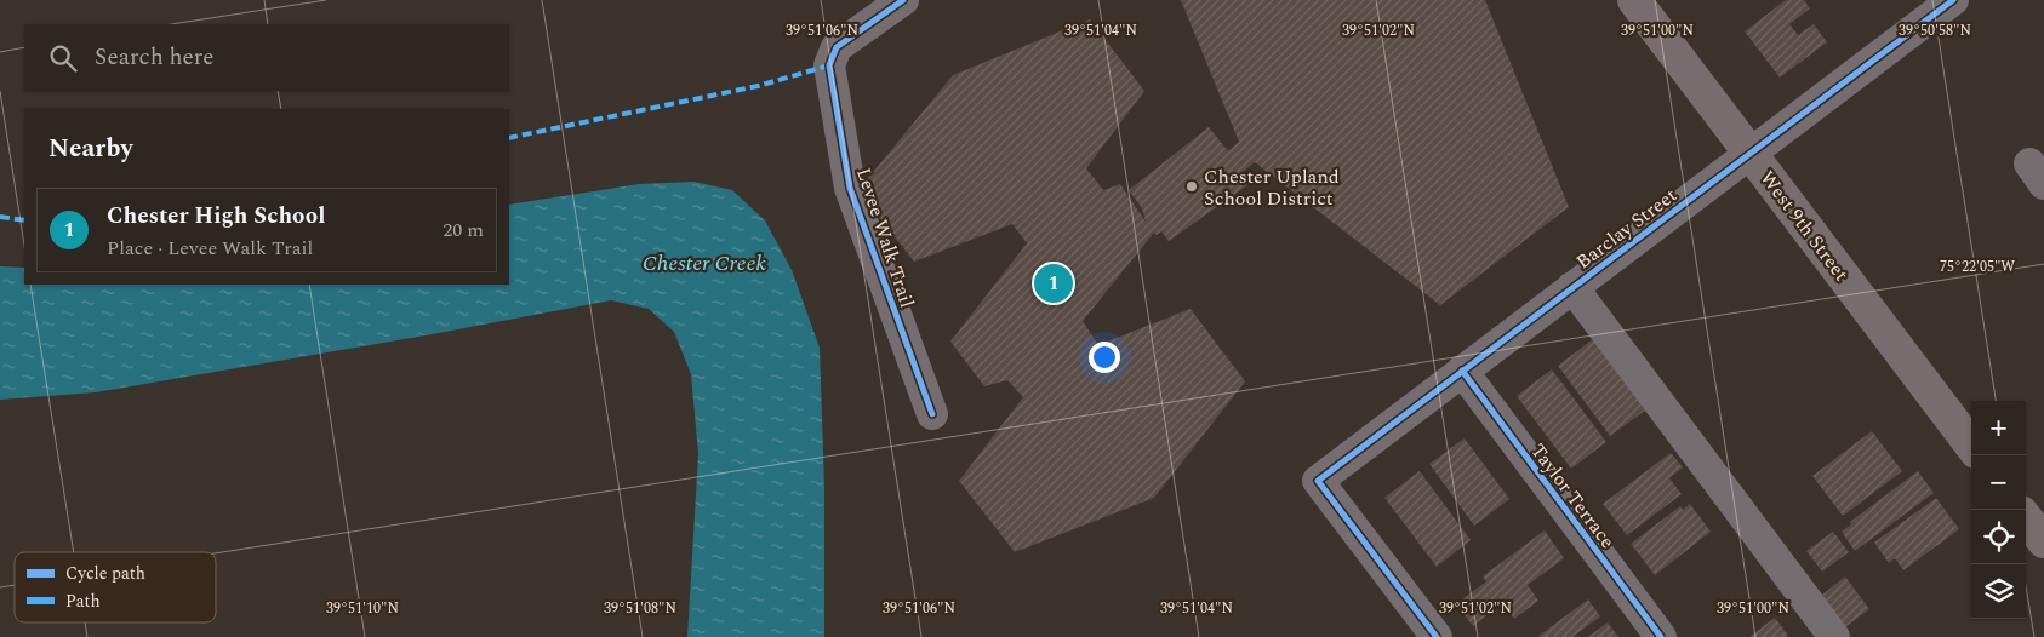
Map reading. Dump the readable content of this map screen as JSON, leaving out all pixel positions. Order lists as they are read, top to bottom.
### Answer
{
  "streets": {
    "main road": ["West 9th Street"],
    "street": ["Barclay Street", "Levee Walk Trail", "Taylor Terrace"]
  },
  "crossings": [
    ["West 9th Street", "Barclay Street"],
    ["Barclay Street", "Taylor Terrace"]
  ],
  "water": ["Chester Creek"],
  "places": ["Chester Upland School District"],
  "legend": ["Cycle path", "Path"],
  "page": {
    "search": "Search here",
    "heading": "Nearby",
    "list": [
      {
        "mark": "1",
        "name": "Chester High School",
        "note": "Place · Levee Walk Trail",
        "value": "20 m"
      }
    ],
    "pins": "1",
    "map_buttons": ["+", "−"]
  },
  "coordinates": [
    "39°51'06\"N",
    "39°51'04\"N",
    "39°51'02\"N",
    "39°51'00\"N",
    "39°50'58\"N",
    "75°22'05\"W",
    "39°51'10\"N",
    "39°51'08\"N"
  ]
}
